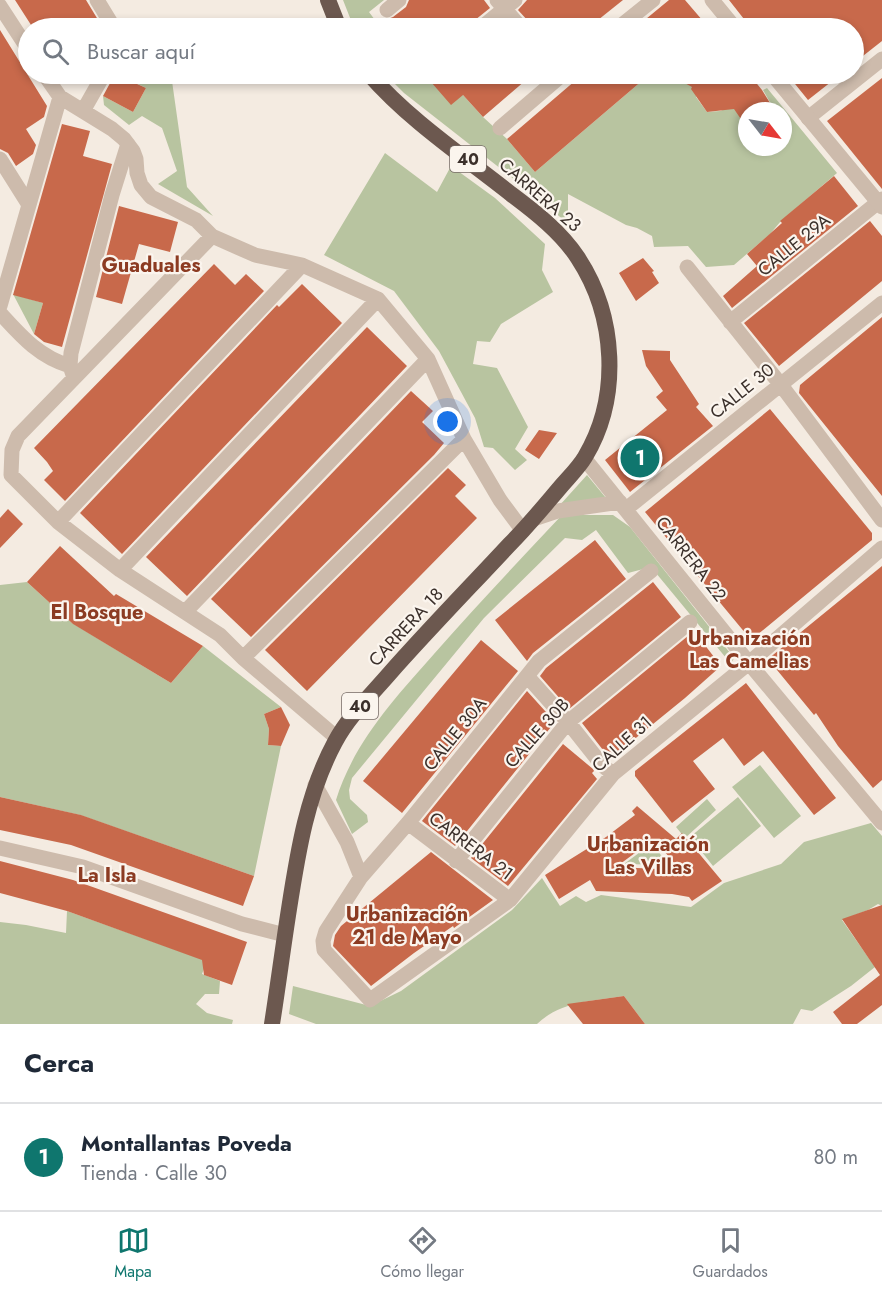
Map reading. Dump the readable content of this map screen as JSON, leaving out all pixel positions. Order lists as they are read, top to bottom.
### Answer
{
  "streets": {
    "highway": ["40", "CARRERA 23", "CARRERA 18"],
    "street": [
      "CALLE 29A",
      "CALLE 30",
      "CARRERA 22",
      "CALLE 30B",
      "CALLE 30A",
      "CALLE 31",
      "CARRERA 21"
    ]
  },
  "crossings": [
    ["CARRERA 23", "CARRERA 22"],
    ["CARRERA 23", "CARRERA 18"],
    ["CALLE 30", "CARRERA 22"],
    ["CARRERA 22", "CARRERA 18"],
    ["CARRERA 22", "CALLE 31"],
    ["CALLE 30B", "CARRERA 21"],
    ["CALLE 30A", "CALLE 31"],
    ["CALLE 30A", "CARRERA 21"],
    ["CALLE 31", "CARRERA 21"]
  ],
  "districts": [
    "Guaduales",
    "El Bosque",
    "Urbanización Las Camelias",
    "Urbanización Las Villas",
    "La Isla",
    "Urbanización 21 de Mayo"
  ],
  "north": "bottom right",
  "page": {
    "search": "Buscar aquí",
    "pins": "1",
    "heading": "Cerca",
    "list": [
      {
        "mark": "1",
        "name": "Montallantas Poveda",
        "note": "Tienda · Calle 30",
        "value": "80 m"
      }
    ],
    "nav": ["Mapa", "Cómo llegar", "Guardados"]
  }
}
